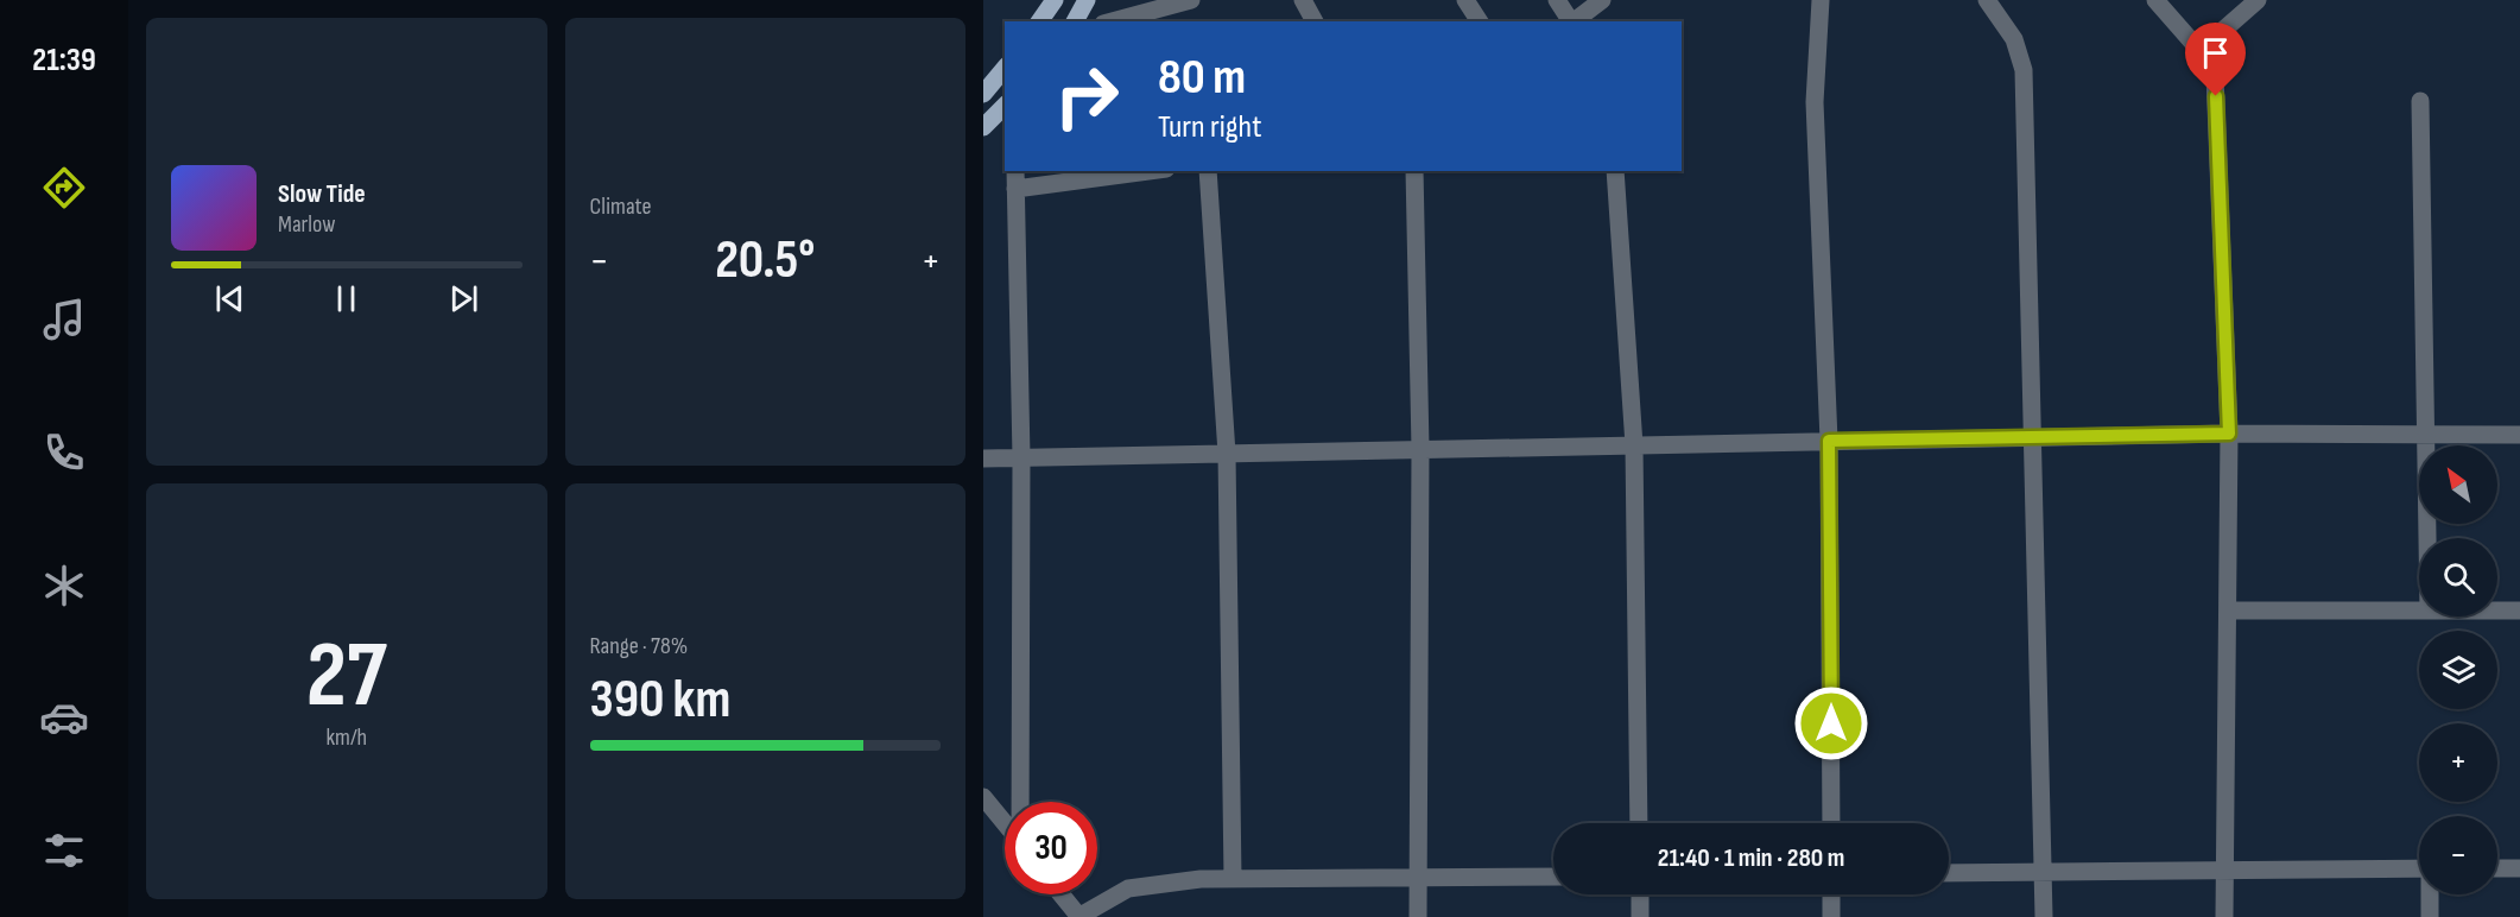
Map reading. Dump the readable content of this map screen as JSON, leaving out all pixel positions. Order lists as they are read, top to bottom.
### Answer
{
  "north": "top left",
  "page": {
    "tabs": "21:39",
    "tile": [
      "Climate",
      ["27", "km/h"],
      ["Range · 78%", "390 km"]
    ],
    "turn": ["80 m", "Turn right"],
    "song": ["Slow Tide", "Marlow"],
    "heat": ["−", "20.5°", "+"],
    "map_buttons": ["+", "−"],
    "limit": "30",
    "trip": "21:40 · 1 min · 280 m"
  }
}
